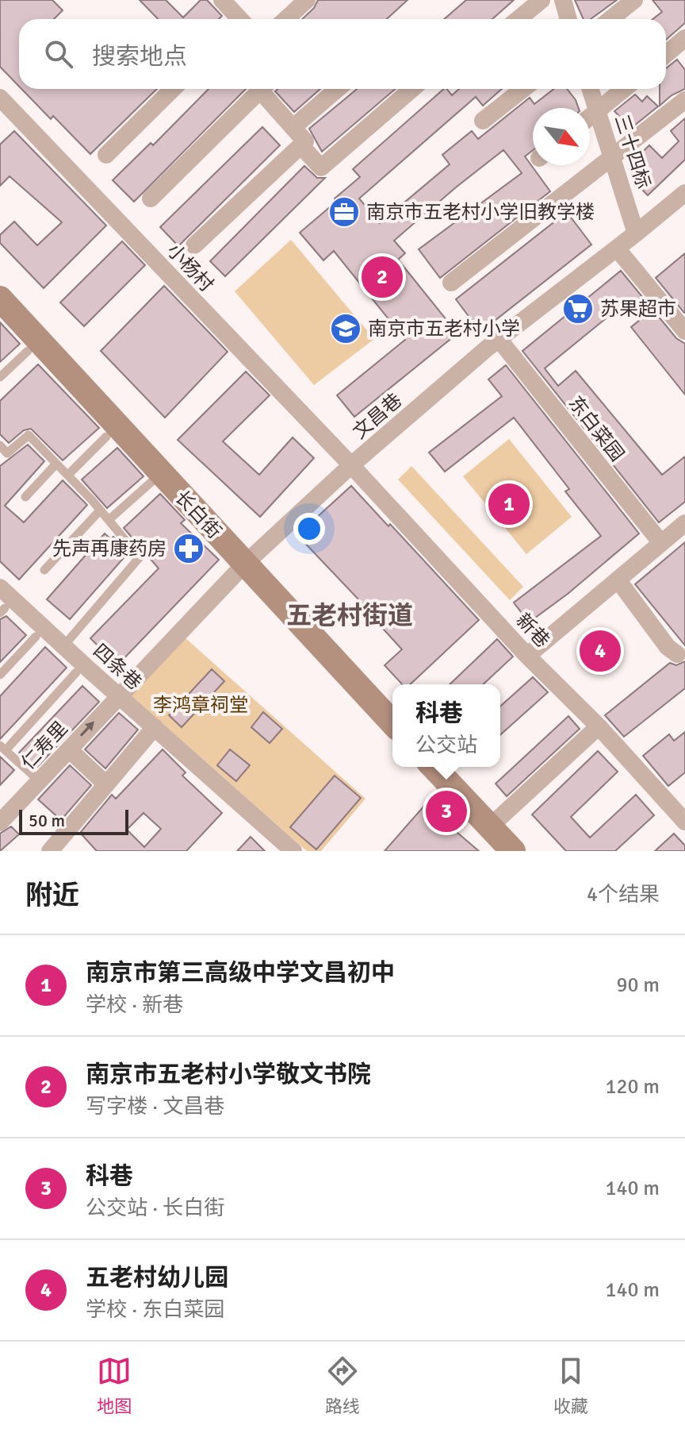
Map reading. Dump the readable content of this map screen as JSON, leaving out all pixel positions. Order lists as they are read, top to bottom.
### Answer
{
  "streets": {
    "street": [
      "三十四标",
      "小杨村",
      "文昌巷",
      "东白菜园",
      "长白街",
      "新巷",
      "四条巷",
      "仁寿里"
    ]
  },
  "crossings": [
    ["三十四标", "文昌巷"],
    ["小杨村", "文昌巷"],
    ["小杨村", "新巷"],
    ["文昌巷", "东白菜园"],
    ["文昌巷", "长白街"],
    ["文昌巷", "新巷"],
    ["文昌巷", "四条巷"],
    ["文昌巷", "仁寿里"],
    ["四条巷", "仁寿里"]
  ],
  "districts": ["五老村街道"],
  "parks": ["李鸿章祠堂"],
  "places": {
    "office": ["南京市五老村小学旧教学楼"],
    "supermarket": ["苏果超市"],
    "school or university": ["南京市五老村小学"],
    "pharmacy": ["先声再康药房"]
  },
  "scale_bar": "50 m",
  "north": "bottom right",
  "page": {
    "search": "搜索地点",
    "pins": [
      "2",
      "1",
      "4",
      "3"
    ],
    "popup": ["科巷", "公交站"],
    "scale": "50 m",
    "heading": ["附近", "4个结果"],
    "list": [
      {
        "mark": "1",
        "name": "南京市第三高级中学文昌初中",
        "note": "学校 · 新巷",
        "value": "90 m"
      },
      {
        "mark": "2",
        "name": "南京市五老村小学敬文书院",
        "note": "写字楼 · 文昌巷",
        "value": "120 m"
      },
      {
        "mark": "3",
        "name": "科巷",
        "note": "公交站 · 长白街",
        "value": "140 m"
      },
      {
        "mark": "4",
        "name": "五老村幼儿园",
        "note": "学校 · 东白菜园",
        "value": "140 m"
      }
    ],
    "nav": ["地图", "路线", "收藏"]
  }
}
